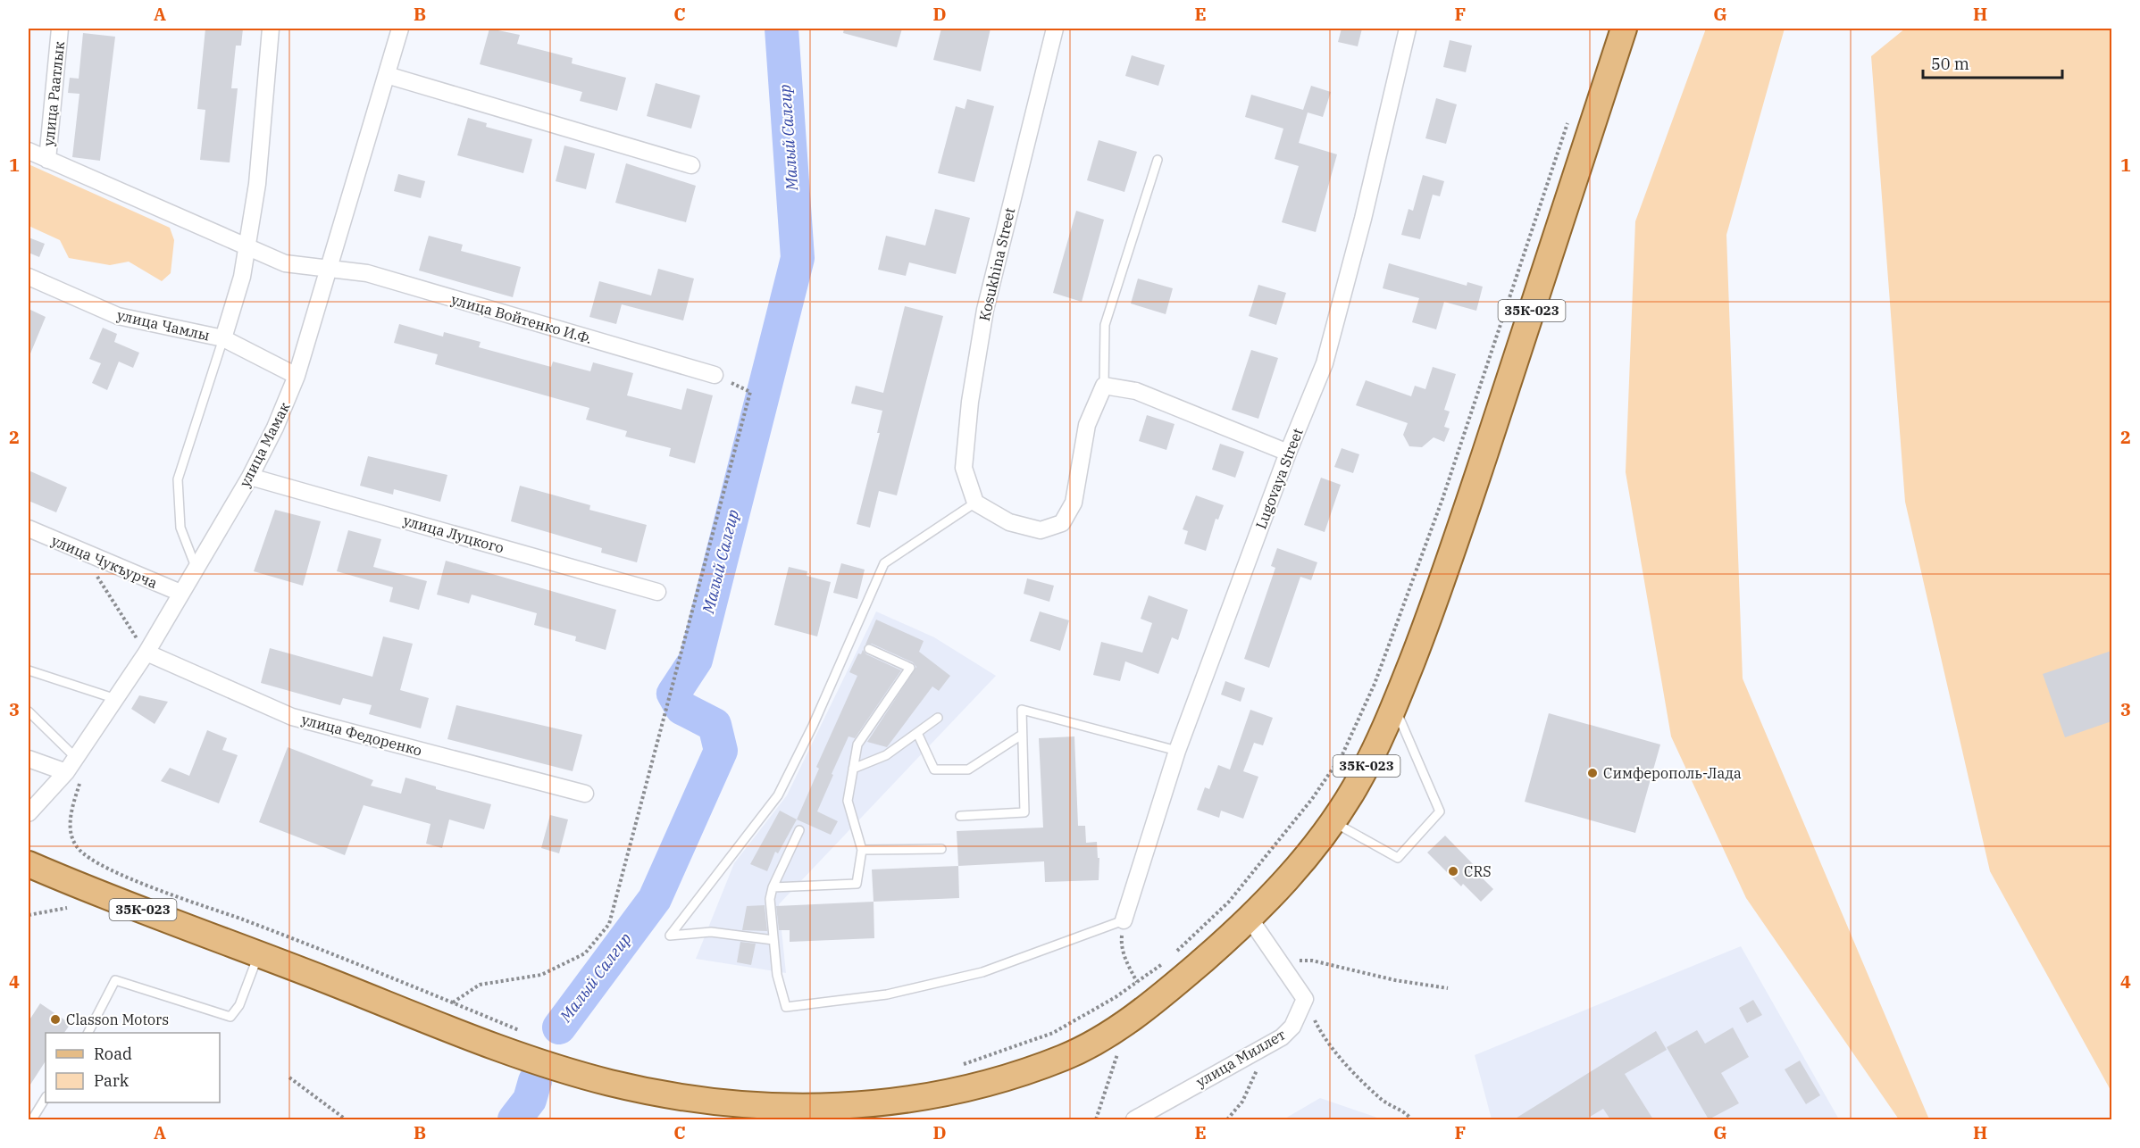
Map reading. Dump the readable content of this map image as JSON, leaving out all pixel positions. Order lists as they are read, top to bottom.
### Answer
{
  "streets": {
    "main road": ["35К-023"],
    "street": [
      "улица Раатлык",
      "Kosukhina Street",
      "улица Войтенко И.Ф.",
      "улица Чамлы",
      "улица Мамак",
      "Lugovaya Street",
      "улица Луцкого",
      "улица Чукъурча",
      "улица Федоренко",
      "улица Миллет"
    ]
  },
  "crossings": [
    ["улица Раатлык", "улица Войтенко И.Ф."],
    ["улица Войтенко И.Ф.", "улица Мамак"],
    ["улица Чамлы", "улица Мамак"],
    ["улица Мамак", "улица Луцкого"],
    ["улица Мамак", "улица Чукъурча"],
    ["улица Мамак", "улица Федоренко"]
  ],
  "water": ["Малый Салгир"],
  "places": ["Симферополь-Лада", "CRS", "Classon Motors"],
  "legend": ["Road", "Park"],
  "scale_bar": "50 m",
  "grid": {
    "columns": [
      "A",
      "B",
      "C",
      "D",
      "E",
      "F",
      "G",
      "H"
    ],
    "rows": [
      "1",
      "2",
      "3",
      "4"
    ]
  }
}
